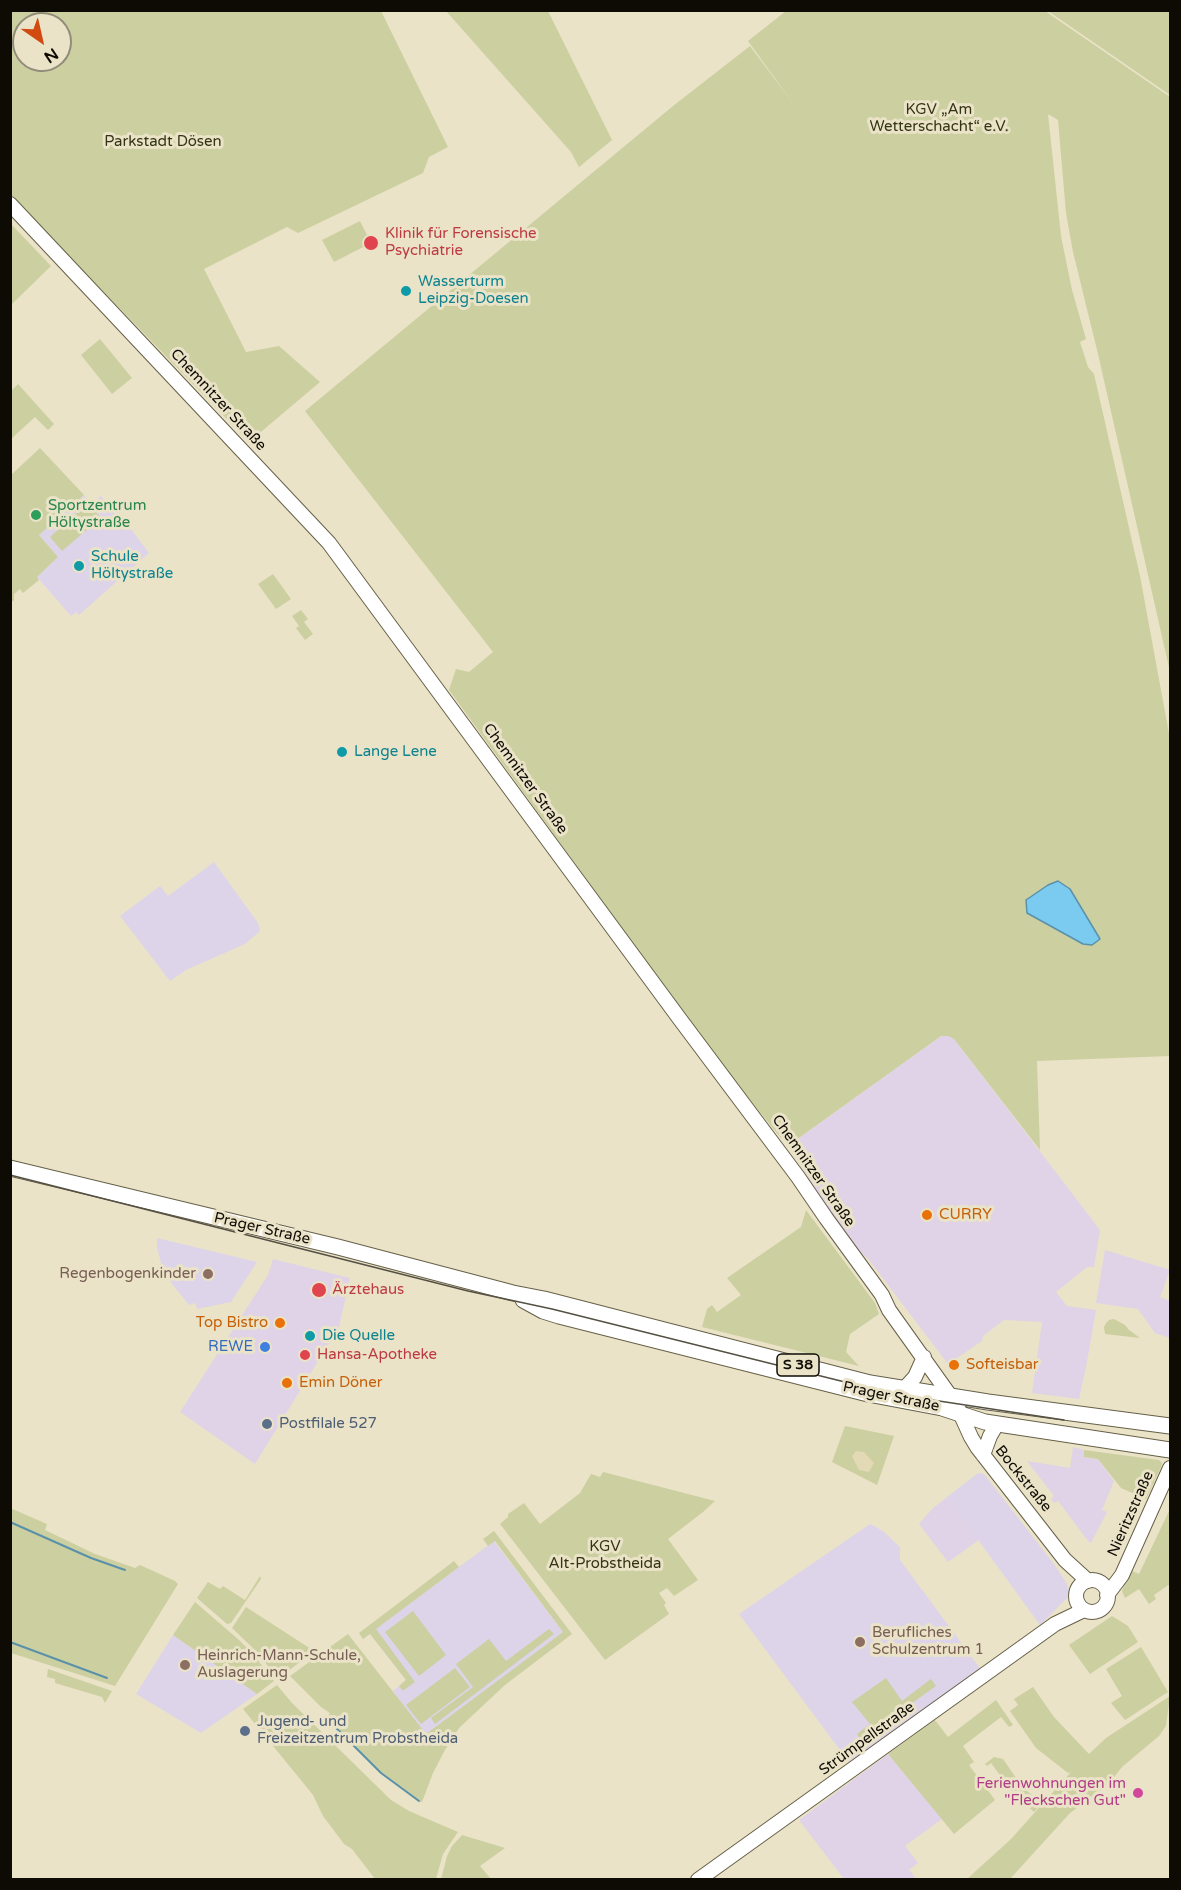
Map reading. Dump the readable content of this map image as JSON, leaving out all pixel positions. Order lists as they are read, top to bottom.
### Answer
{
  "streets": {
    "main road": [
      "Chemnitzer Straße",
      "Prager Straße",
      "S 38",
      "Bockstraße",
      "Nieritzstraße",
      "Strümpellstraße"
    ]
  },
  "crossings": [
    ["Chemnitzer Straße", "Prager Straße"],
    ["Chemnitzer Straße", "Bockstraße"],
    ["Prager Straße", "Bockstraße"],
    ["Bockstraße", "Nieritzstraße"],
    ["Bockstraße", "Strümpellstraße"],
    ["Nieritzstraße", "Strümpellstraße"]
  ],
  "parks": ["KGV „Am Wetterschacht“ e.V.", "Parkstadt Dösen", "KGV Alt-Probstheida"],
  "places": [
    "Klinik für Forensische Psychiatrie",
    "Wasserturm Leipzig-Doesen",
    "Sportzentrum Höltystraße",
    "Schule Höltystraße",
    "Lange Lene",
    "CURRY",
    "Regenbogenkinder",
    "Ärztehaus",
    "Top Bistro",
    "Die Quelle",
    "REWE",
    "Hansa-Apotheke",
    "Softeisbar",
    "Emin Döner",
    "Postfilale 527",
    "Berufliches Schulzentrum 1",
    "Heinrich-Mann-Schule, Auslagerung",
    "Jugend- und Freizeitzentrum Probstheida",
    "Ferienwohnungen im \"Fleckschen Gut\""
  ],
  "north": "bottom right"
}
